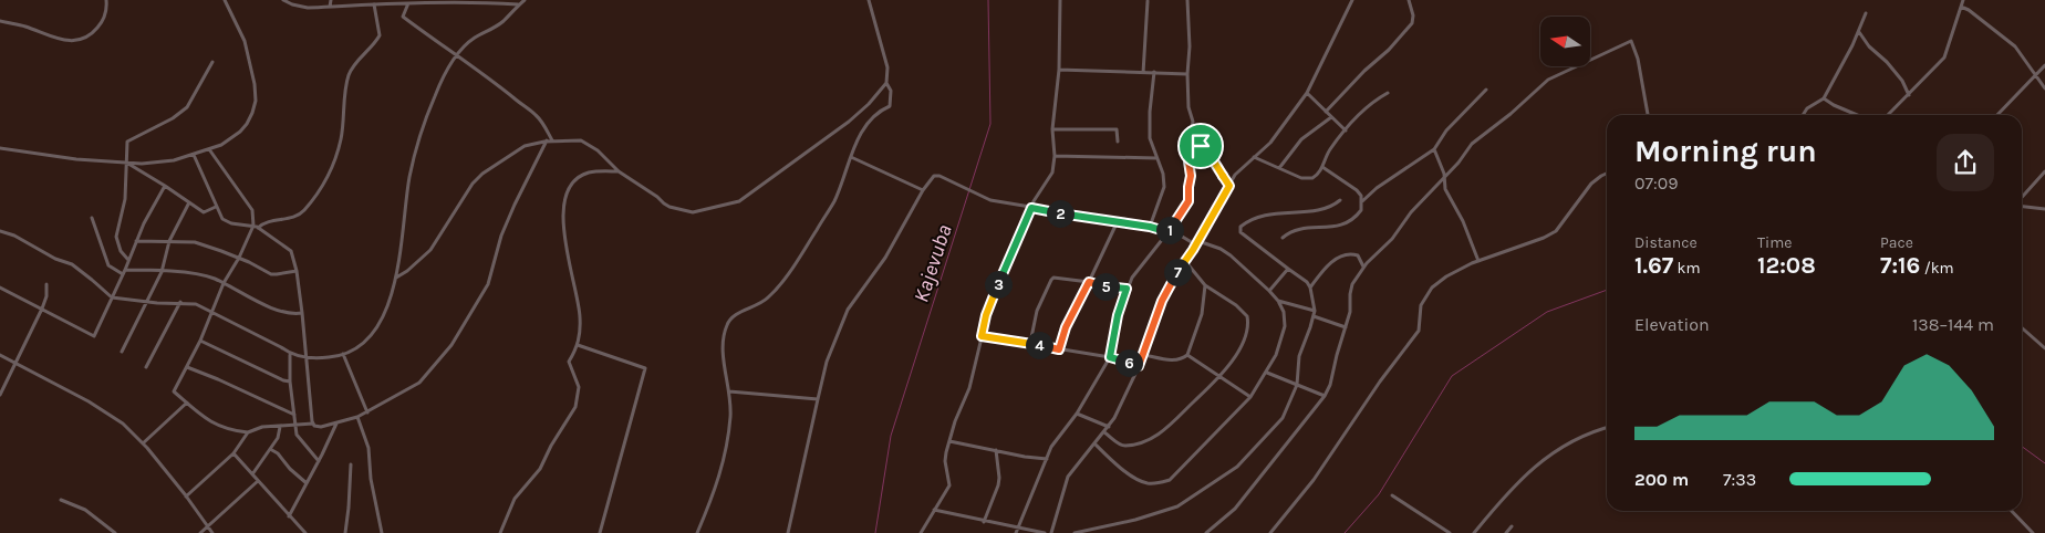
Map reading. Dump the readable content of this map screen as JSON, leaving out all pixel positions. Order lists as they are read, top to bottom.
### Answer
{
  "water": ["Kajevuba"],
  "north": "left",
  "page": {
    "heading": ["Morning run", "07:09"],
    "pins": [
      "2",
      "1",
      "7",
      "3",
      "5",
      "4",
      "6"
    ],
    "stats": [
      ["Distance", "1.67 km"],
      ["Time", "12:08"],
      ["Pace", "7:16 /km"]
    ],
    "chart": ["Elevation", "138–144 m"],
    "list": [
      {
        "name": "200 m",
        "note": "7:33"
      }
    ]
  }
}
